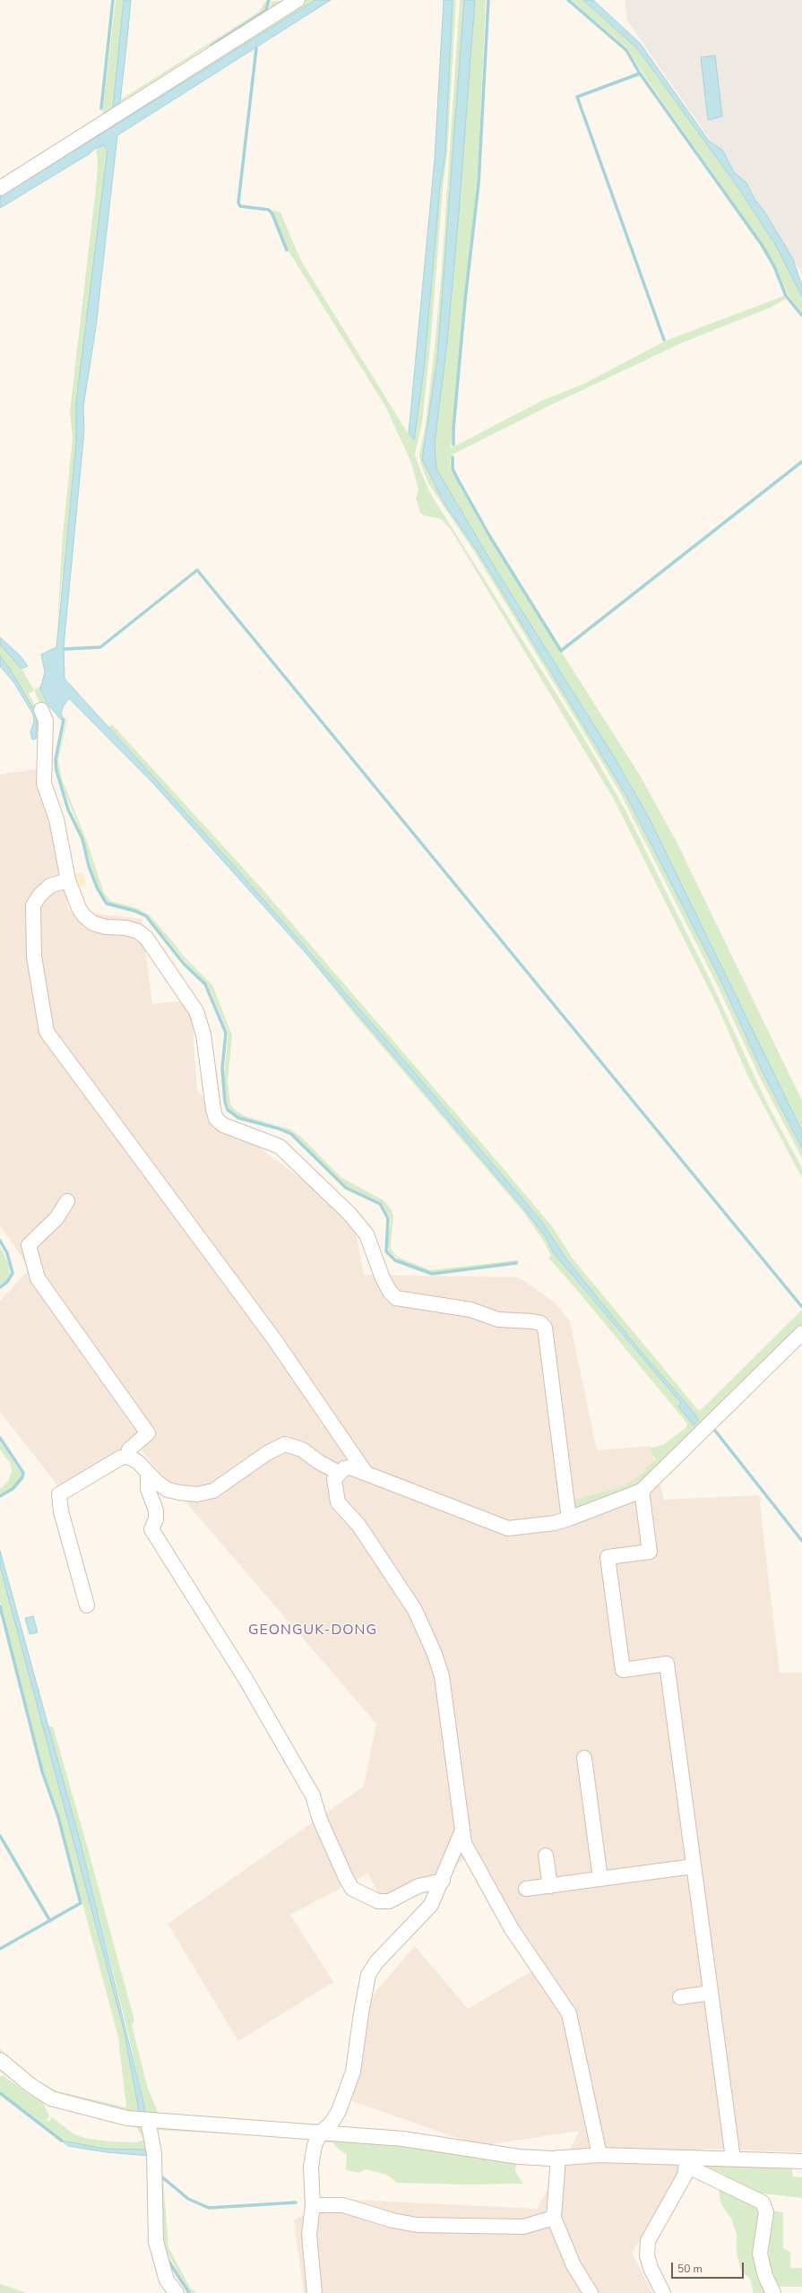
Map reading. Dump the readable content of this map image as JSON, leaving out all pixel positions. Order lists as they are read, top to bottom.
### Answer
{
  "districts": ["GEONGUK-DONG"],
  "scale_bar": "50 m"
}
